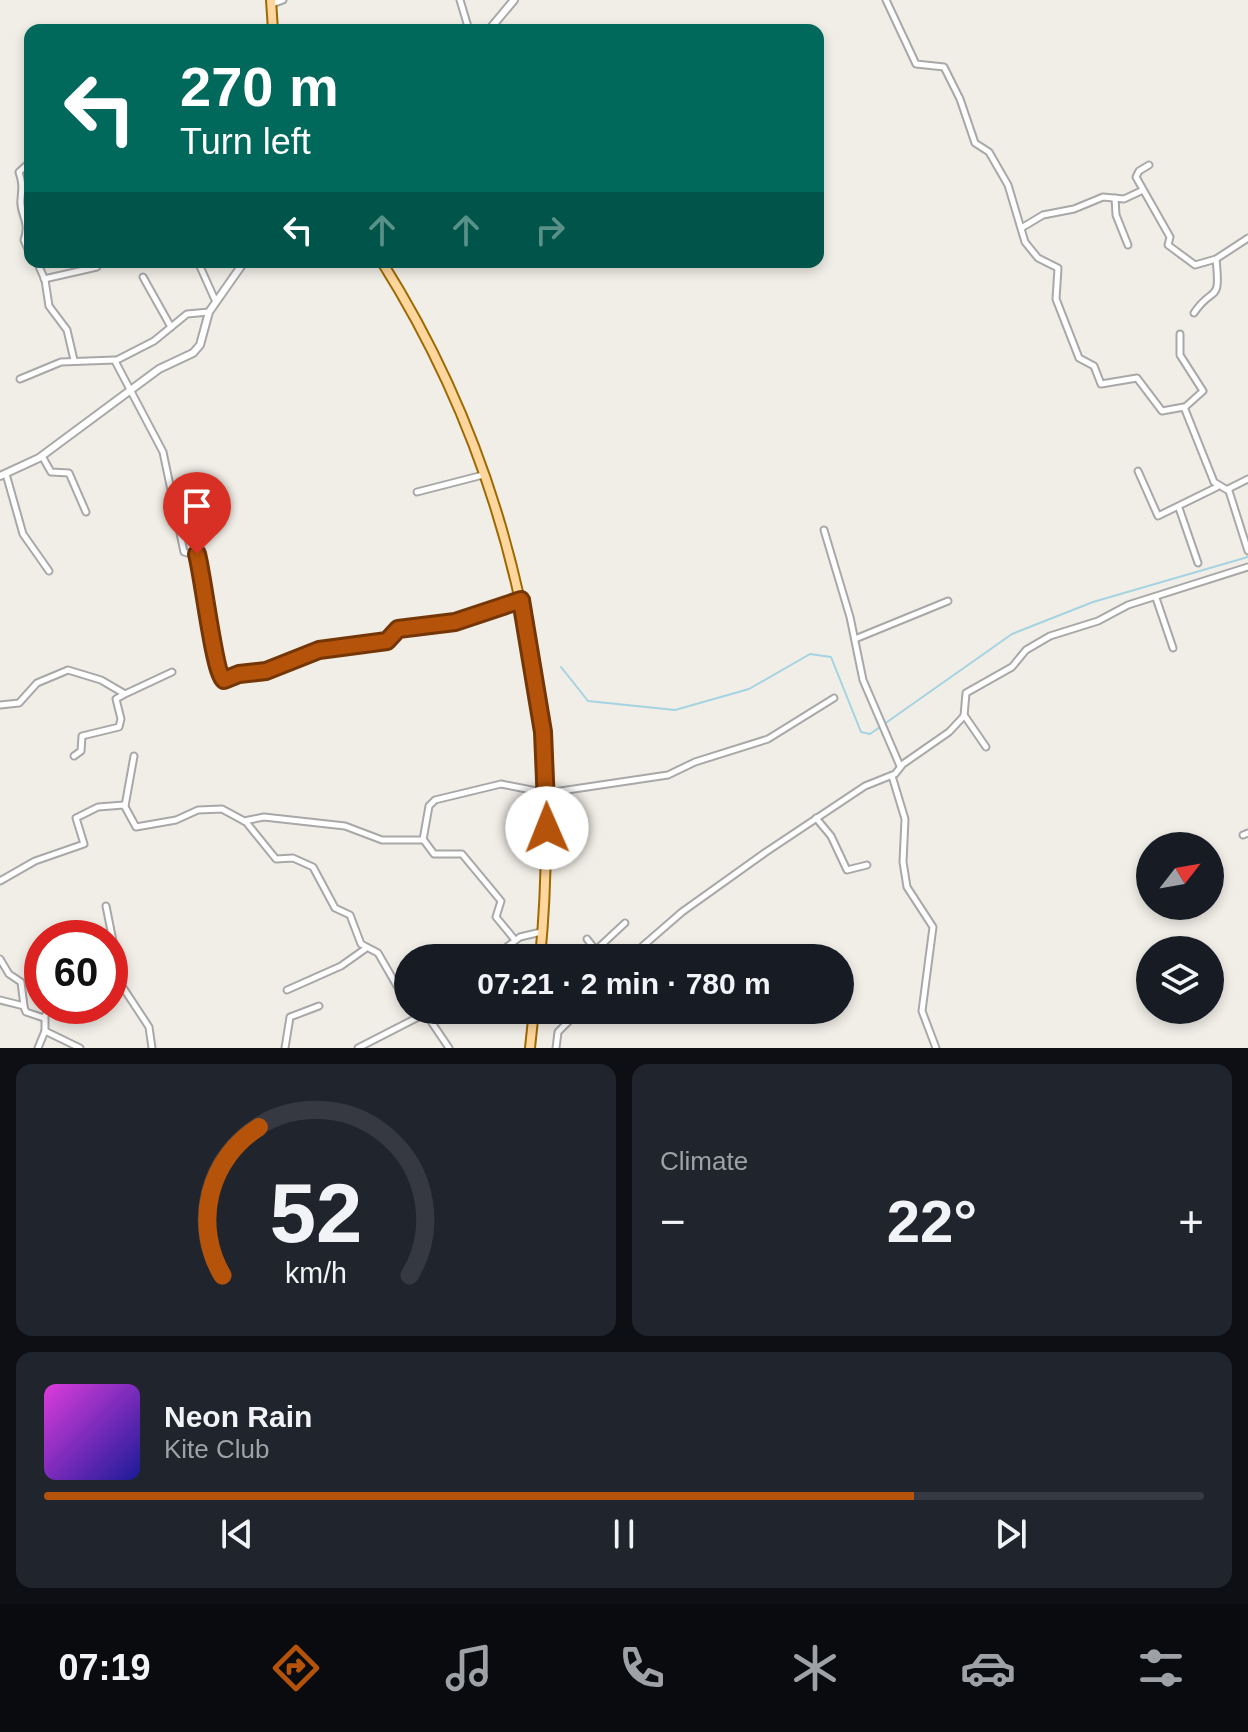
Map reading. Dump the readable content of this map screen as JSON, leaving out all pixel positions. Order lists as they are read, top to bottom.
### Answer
{
  "north": "top right",
  "page": {
    "turn": ["270 m", "Turn left"],
    "limit": "60",
    "trip": "07:21 · 2 min · 780 m",
    "tile": "Climate",
    "heat": ["−", "22°", "+"],
    "song": ["Neon Rain", "Kite Club"],
    "tabs": "07:19",
    "gauge": ["52", "km/h"]
  }
}
